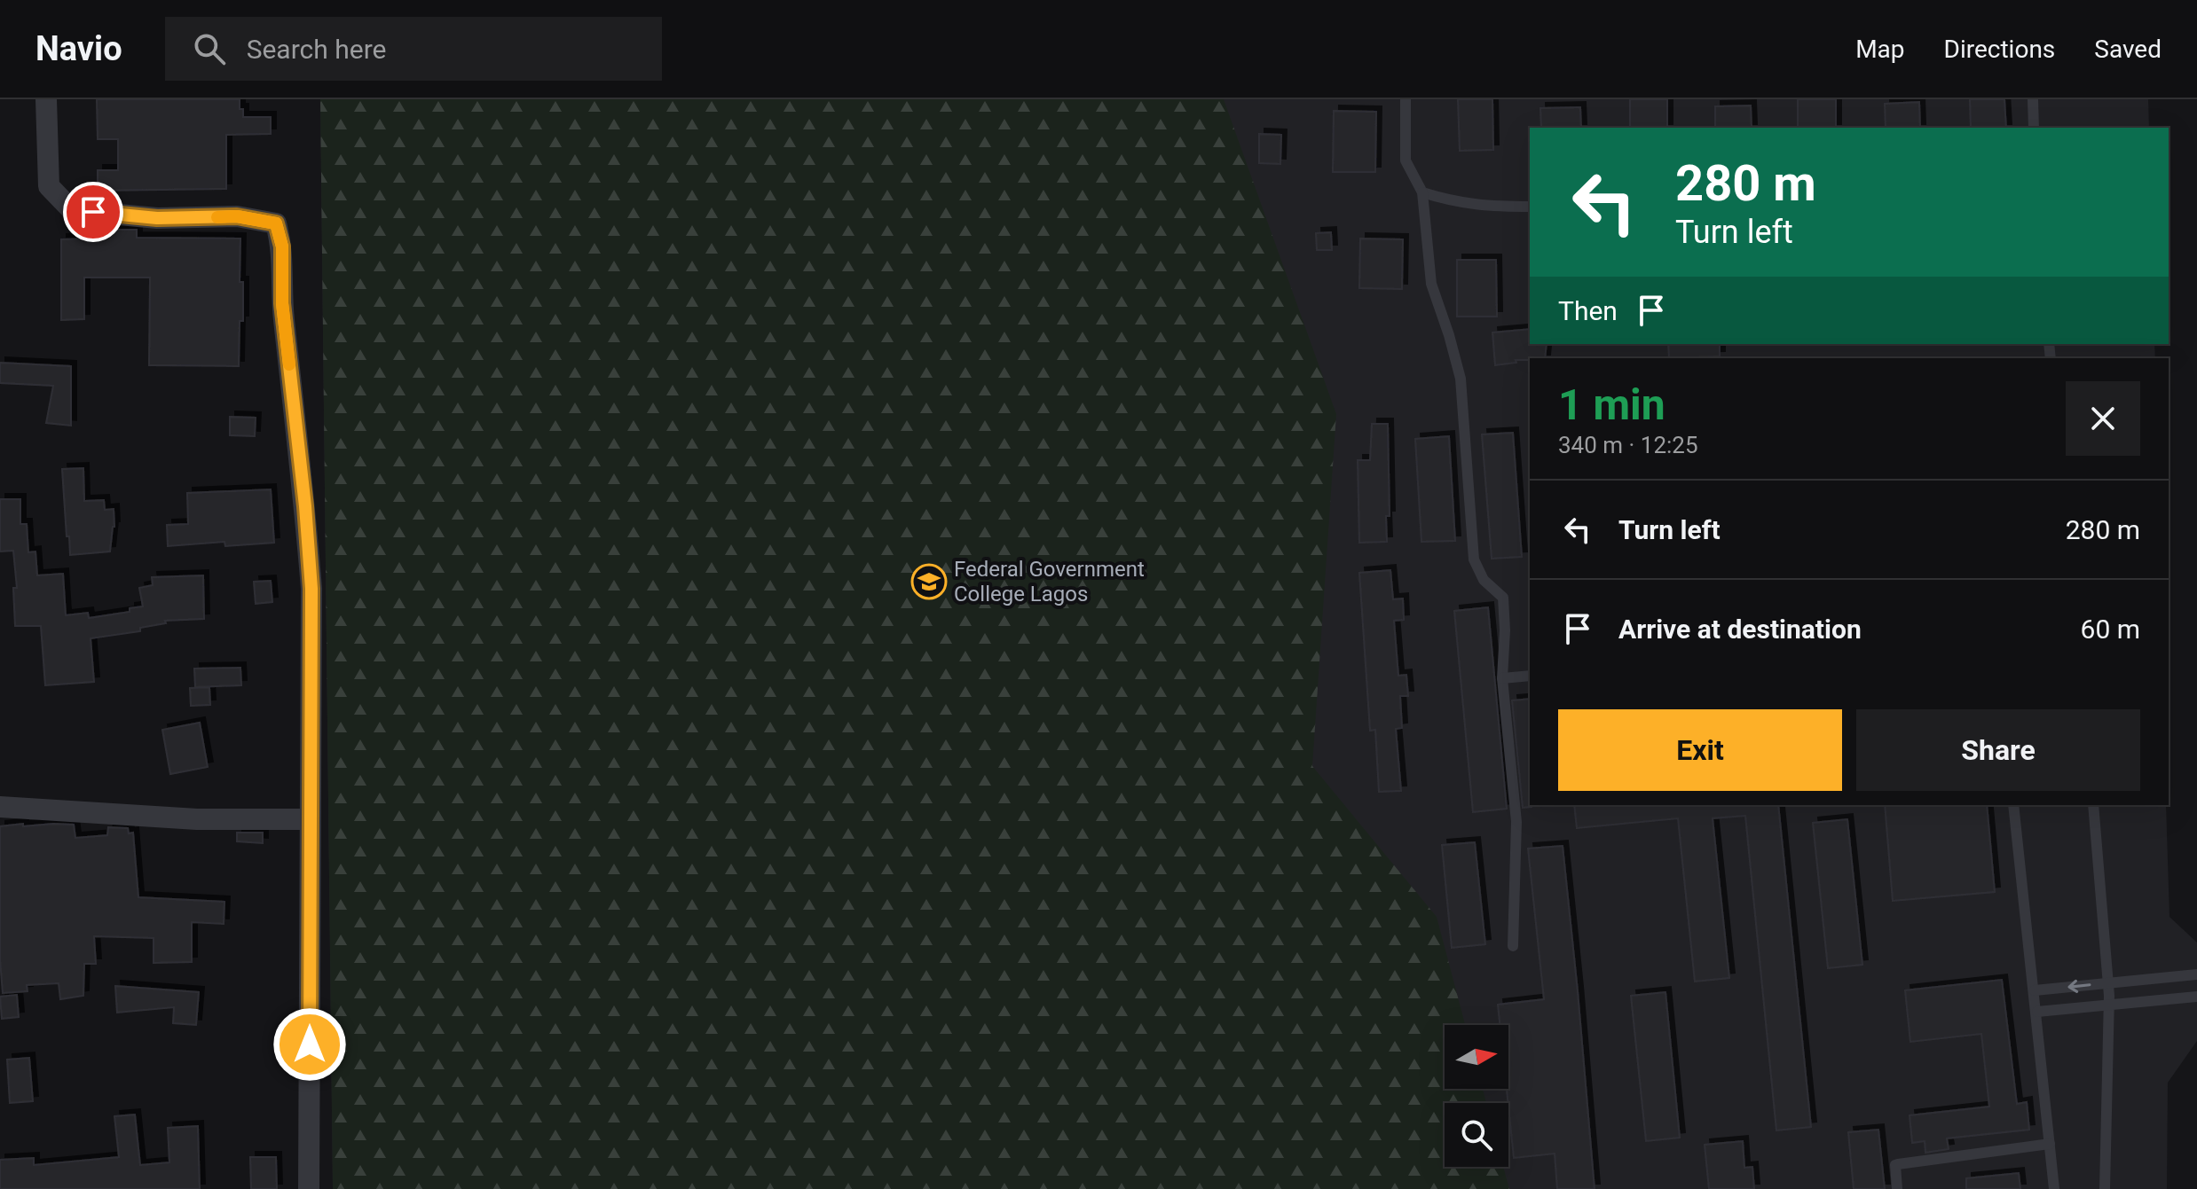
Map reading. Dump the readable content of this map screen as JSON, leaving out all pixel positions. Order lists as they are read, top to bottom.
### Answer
{
  "places": {
    "school or university": ["Federal Government College Lagos"]
  },
  "north": "right",
  "page": {
    "header": "Navio",
    "search": "Search here",
    "nav": ["Map", "Directions", "Saved"],
    "turn": ["280 m", "Turn left"],
    "then": "Then",
    "heading": ["1 min", "340 m · 12:25"],
    "list": [
      {
        "name": "Turn left",
        "value": "280 m"
      },
      {
        "name": "Arrive at destination",
        "value": "60 m"
      }
    ],
    "buttons": ["Exit", "Share"]
  }
}
